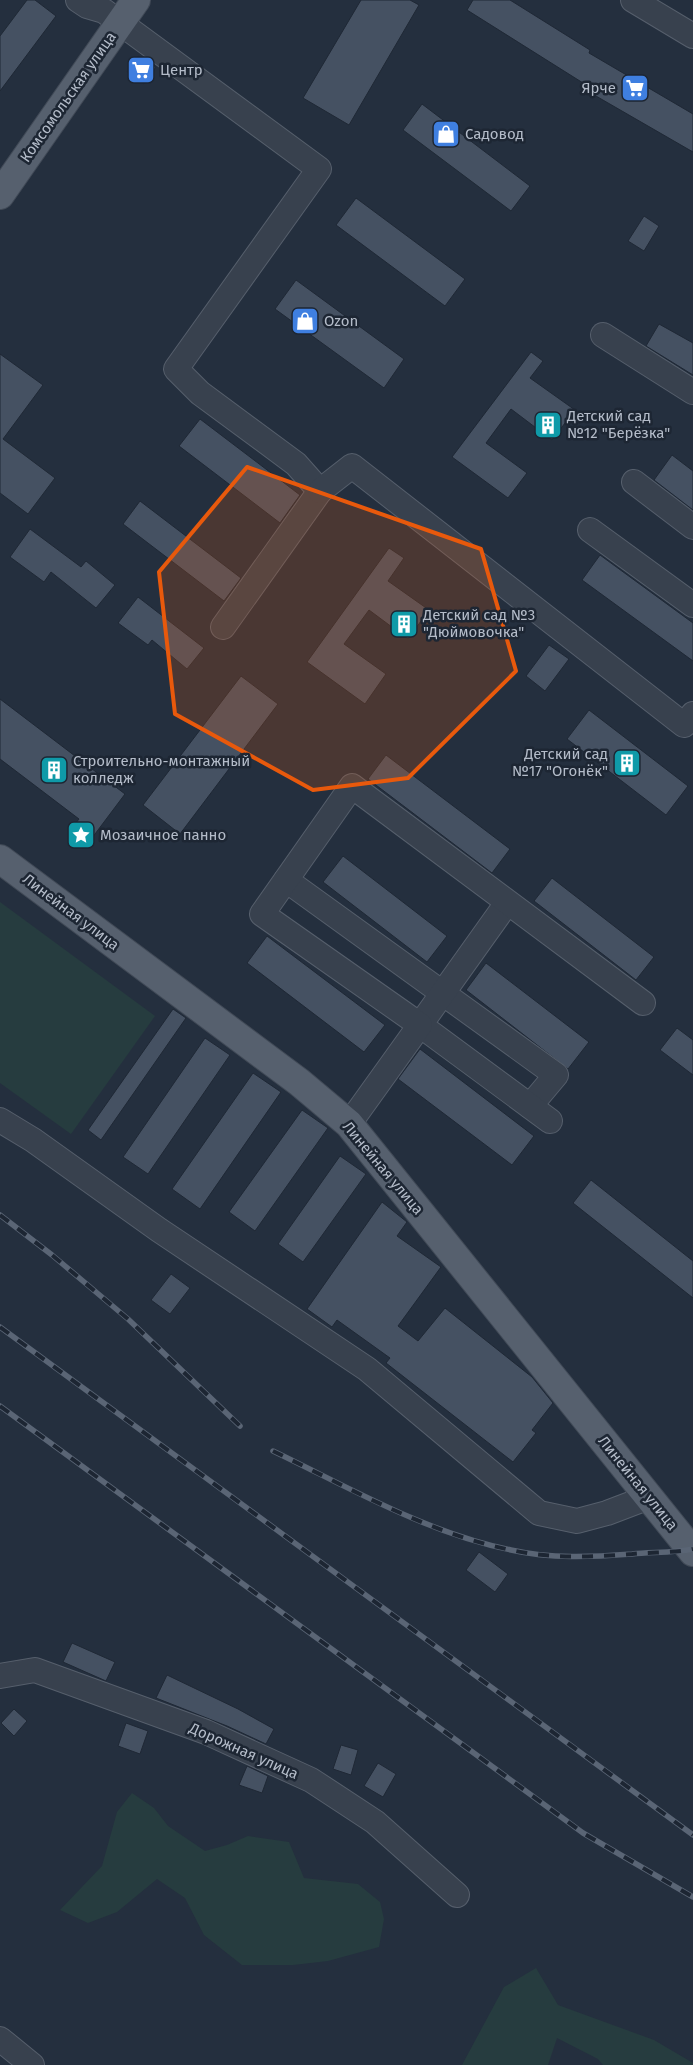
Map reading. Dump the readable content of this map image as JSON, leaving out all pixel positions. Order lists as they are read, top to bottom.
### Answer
{
  "streets": {
    "main road": ["Комсомольская улица", "Линейная улица"],
    "street": ["Дорожная улица"]
  },
  "places": {
    "supermarket": ["Центр", "Ярче"],
    "shop": ["Садовод", "Ozon"],
    "building": [
      "Детский сад №12 \"Берёзка\"",
      "Детский сад №3 \"Дюймовочка\"",
      "Детский сад №17 \"Огонёк\"",
      "Строительно-монтажный колледж"
    ],
    "place": ["Мозаичное панно"]
  }
}
